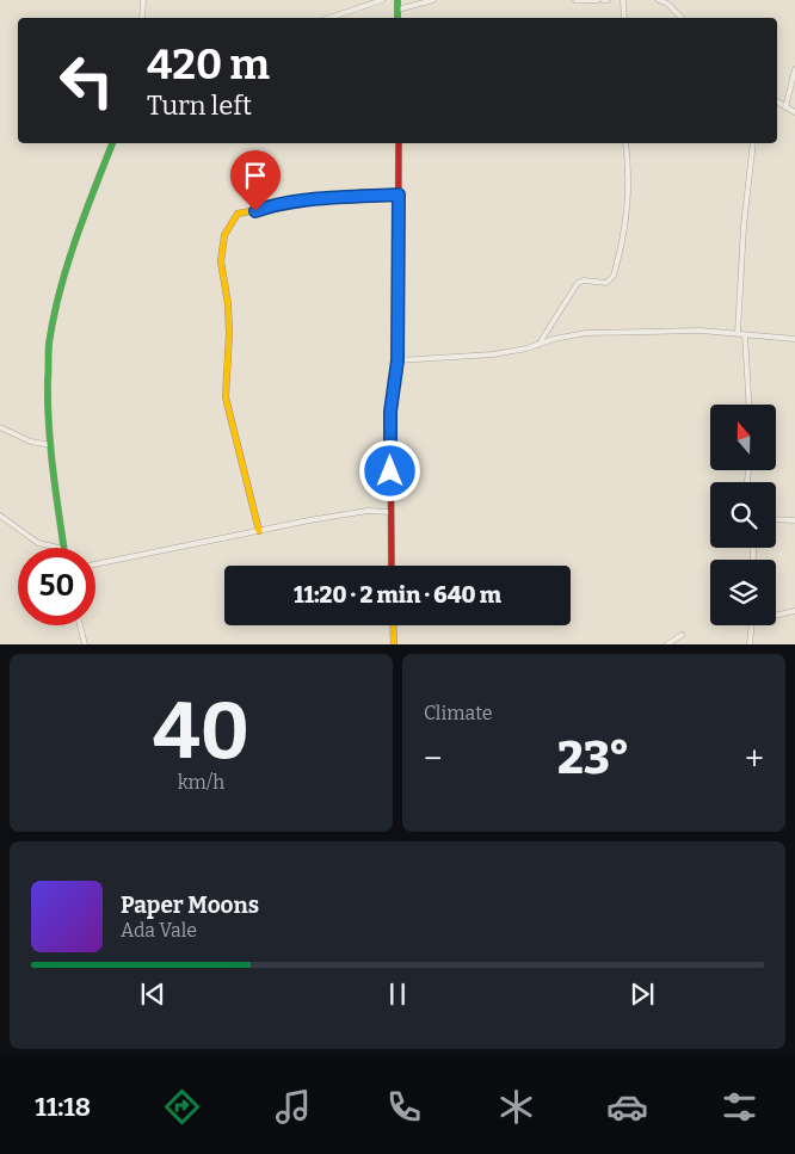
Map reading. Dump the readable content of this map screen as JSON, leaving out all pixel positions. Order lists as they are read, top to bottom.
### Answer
{
  "north": "top",
  "page": {
    "turn": ["420 m", "Turn left"],
    "limit": "50",
    "trip": "11:20 · 2 min · 640 m",
    "tile": [
      ["40", "km/h"],
      "Climate"
    ],
    "heat": ["−", "23°", "+"],
    "song": ["Paper Moons", "Ada Vale"],
    "tabs": "11:18"
  }
}
